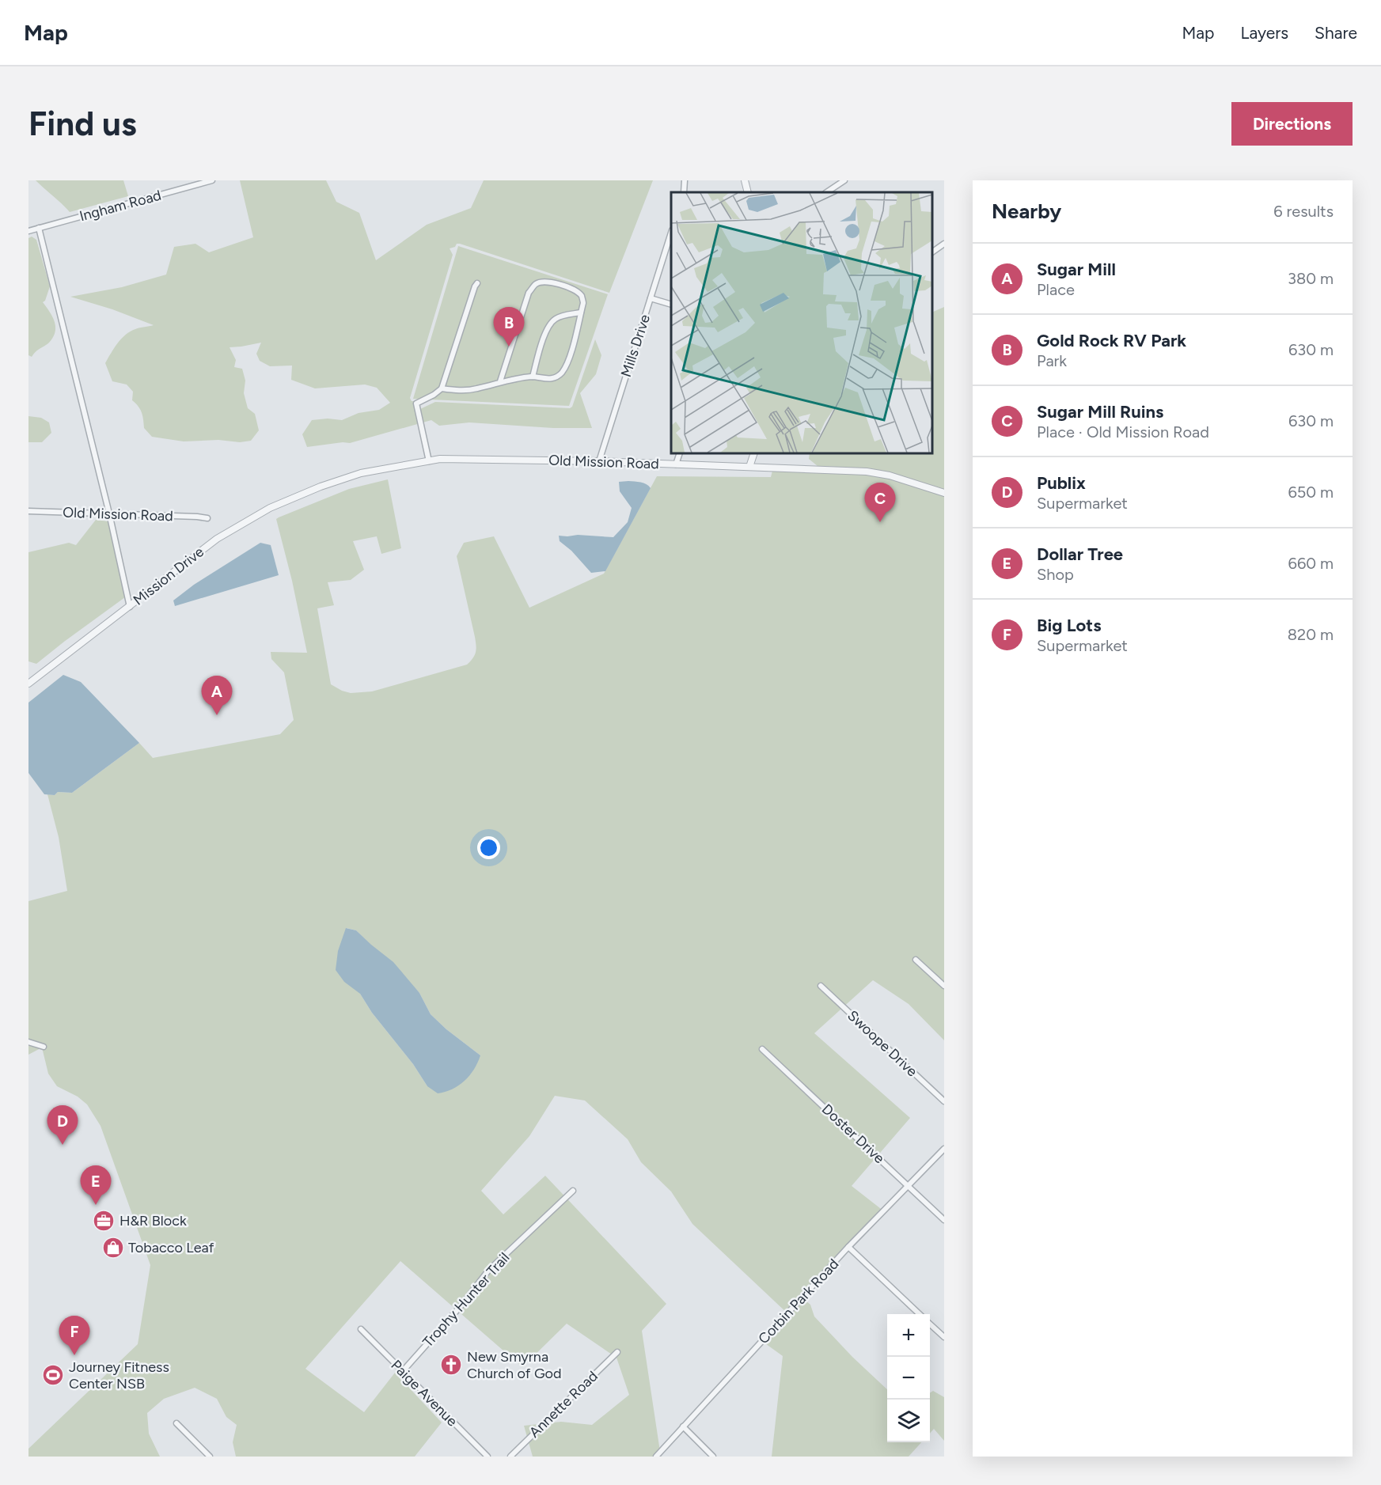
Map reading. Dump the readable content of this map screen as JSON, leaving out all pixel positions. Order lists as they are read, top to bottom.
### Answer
{
  "streets": {
    "street": [
      "Ingham Road",
      "Mills Drive",
      "Old Mission Road",
      "Mission Drive",
      "Swoope Drive",
      "Doster Drive",
      "Trophy Hunter Trail",
      "Corbin Park Road",
      "Paige Avenue",
      "Annette Road"
    ]
  },
  "crossings": [
    ["Mills Drive", "Old Mission Road"],
    ["Old Mission Road", "Mission Drive"],
    ["Doster Drive", "Corbin Park Road"],
    ["Trophy Hunter Trail", "Paige Avenue"]
  ],
  "places": {
    "office": ["H&R Block"],
    "shop": ["Tobacco Leaf"],
    "church": ["New Smyrna Church of God"],
    "sports": ["Journey Fitness Center NSB"]
  },
  "page": {
    "header": "Map",
    "nav": ["Map", "Layers", "Share"],
    "buttons": "Directions",
    "title": "Find us",
    "heading": ["Nearby", "6 results"],
    "list": [
      {
        "mark": "A",
        "name": "Sugar Mill",
        "note": "Place",
        "value": "380 m"
      },
      {
        "mark": "B",
        "name": "Gold Rock RV Park",
        "note": "Park",
        "value": "630 m"
      },
      {
        "mark": "C",
        "name": "Sugar Mill Ruins",
        "note": "Place · Old Mission Road",
        "value": "630 m"
      },
      {
        "mark": "D",
        "name": "Publix",
        "note": "Supermarket",
        "value": "650 m"
      },
      {
        "mark": "E",
        "name": "Dollar Tree",
        "note": "Shop",
        "value": "660 m"
      },
      {
        "mark": "F",
        "name": "Big Lots",
        "note": "Supermarket",
        "value": "820 m"
      }
    ],
    "pins": [
      "B",
      "C",
      "A",
      "D",
      "E",
      "F"
    ],
    "map_buttons": ["+", "−"]
  }
}
